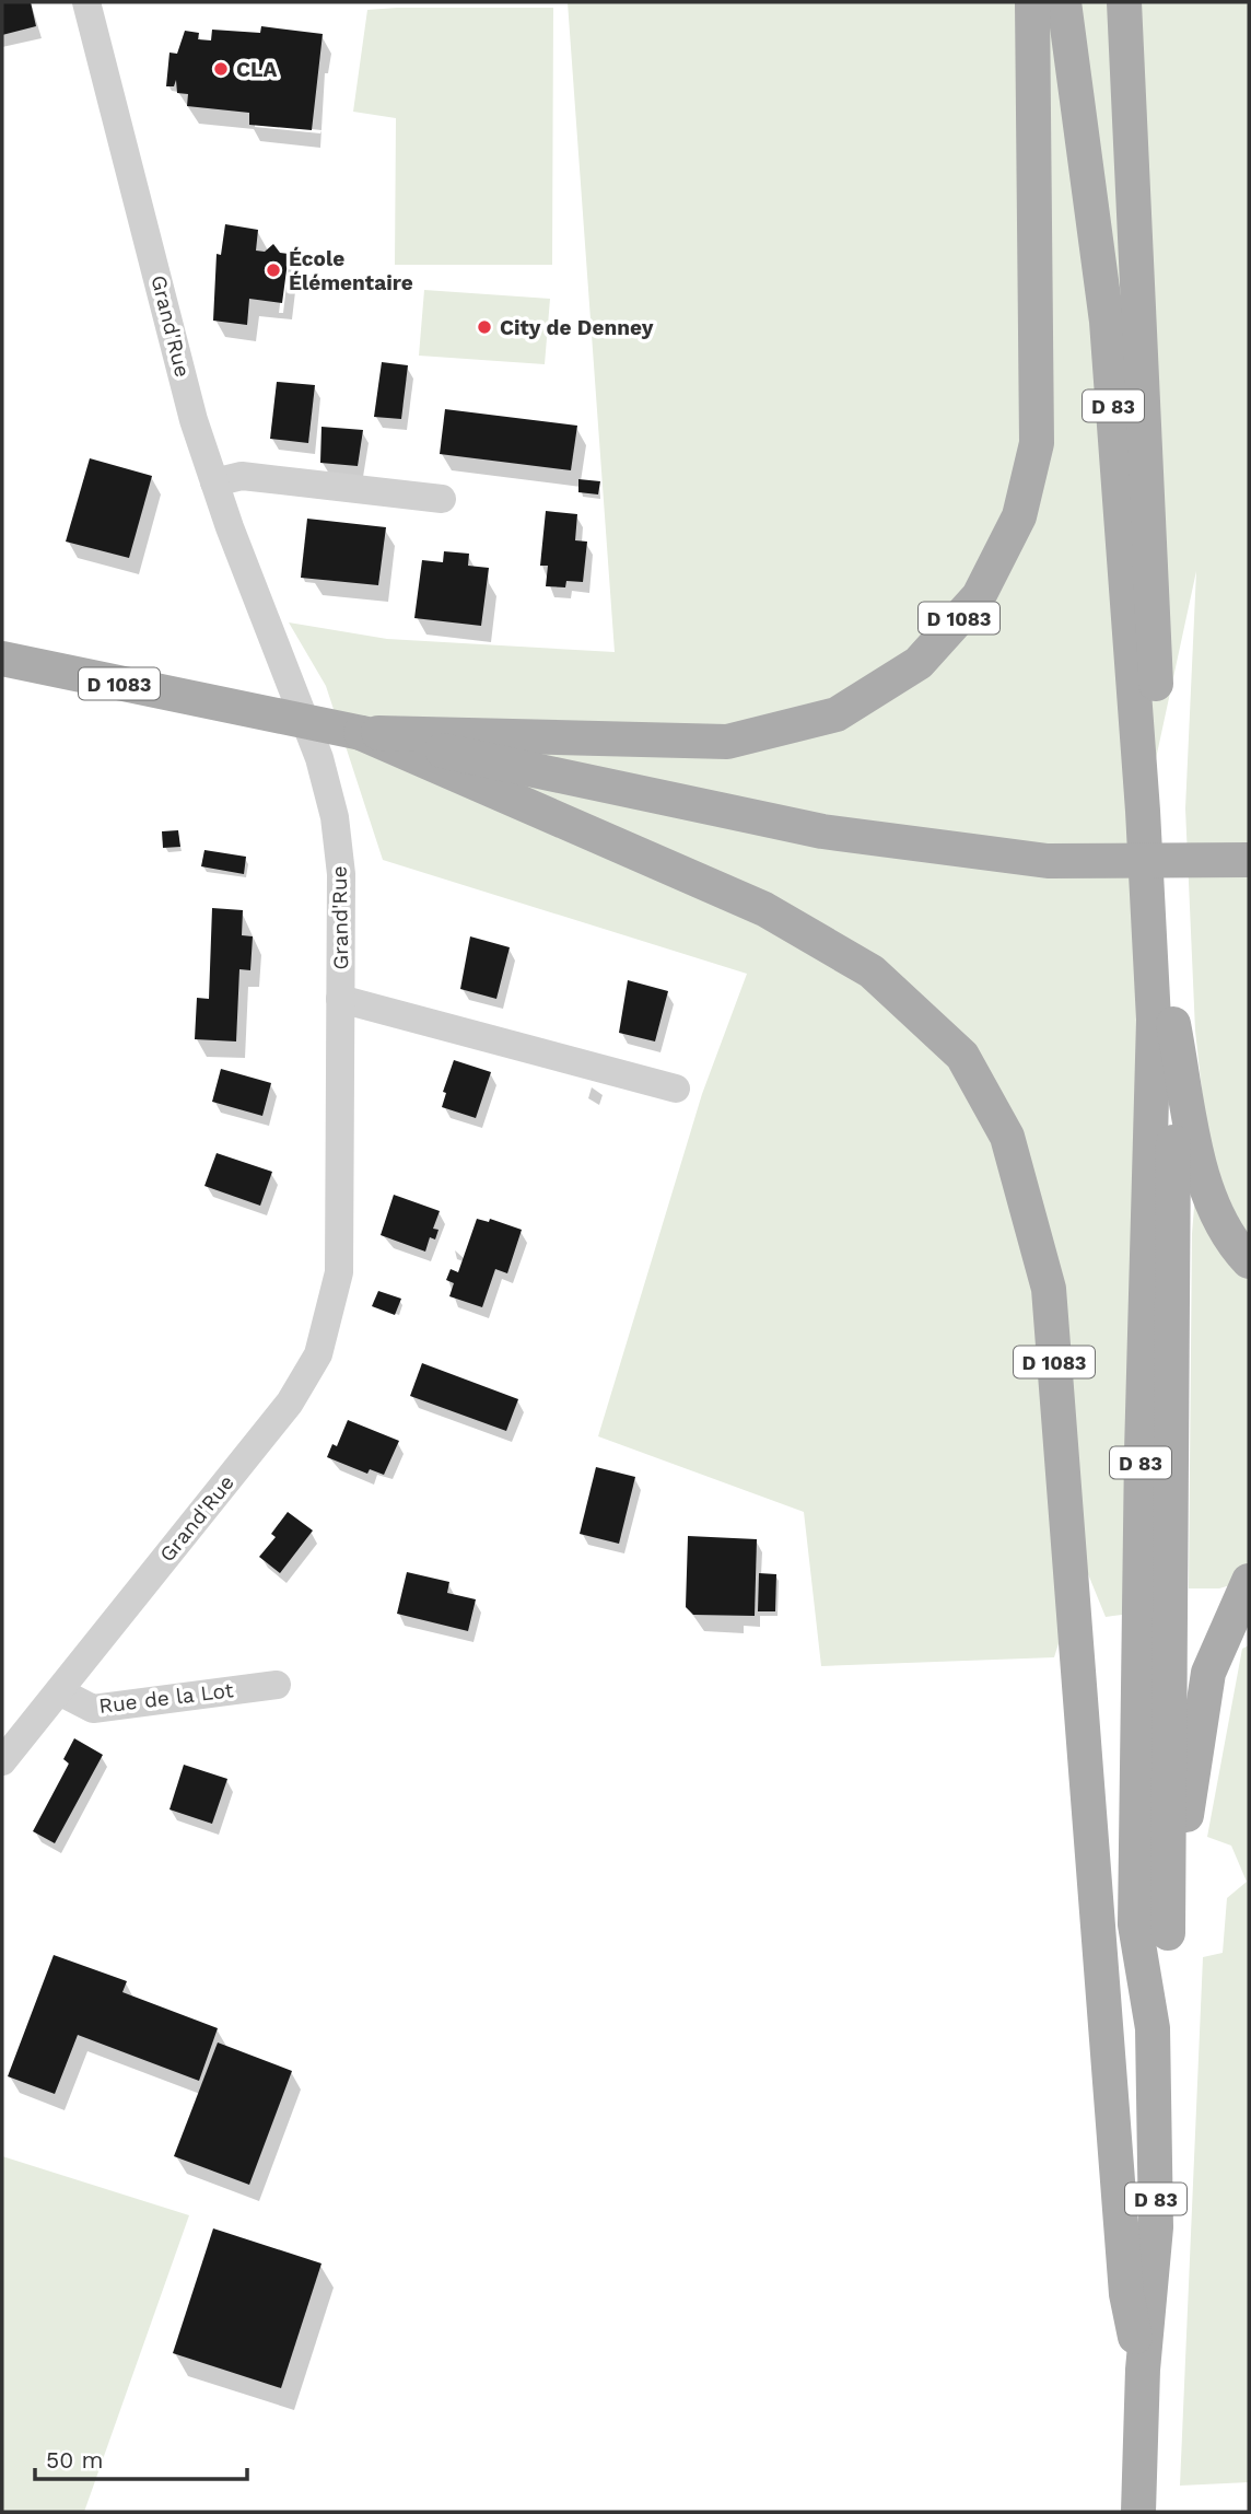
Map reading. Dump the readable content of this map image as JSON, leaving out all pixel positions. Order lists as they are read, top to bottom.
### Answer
{
  "streets": {
    "main road": ["D 83", "D 1083"],
    "street": ["Grand'Rue", "Rue de la Lot"]
  },
  "crossings": [
    ["Grand'Rue", "Rue de la Lot"],
    ["D 83", "D 1083"]
  ],
  "places": ["CLA", "École Élémentaire", "City de Denney"],
  "scale_bar": "50 m"
}
